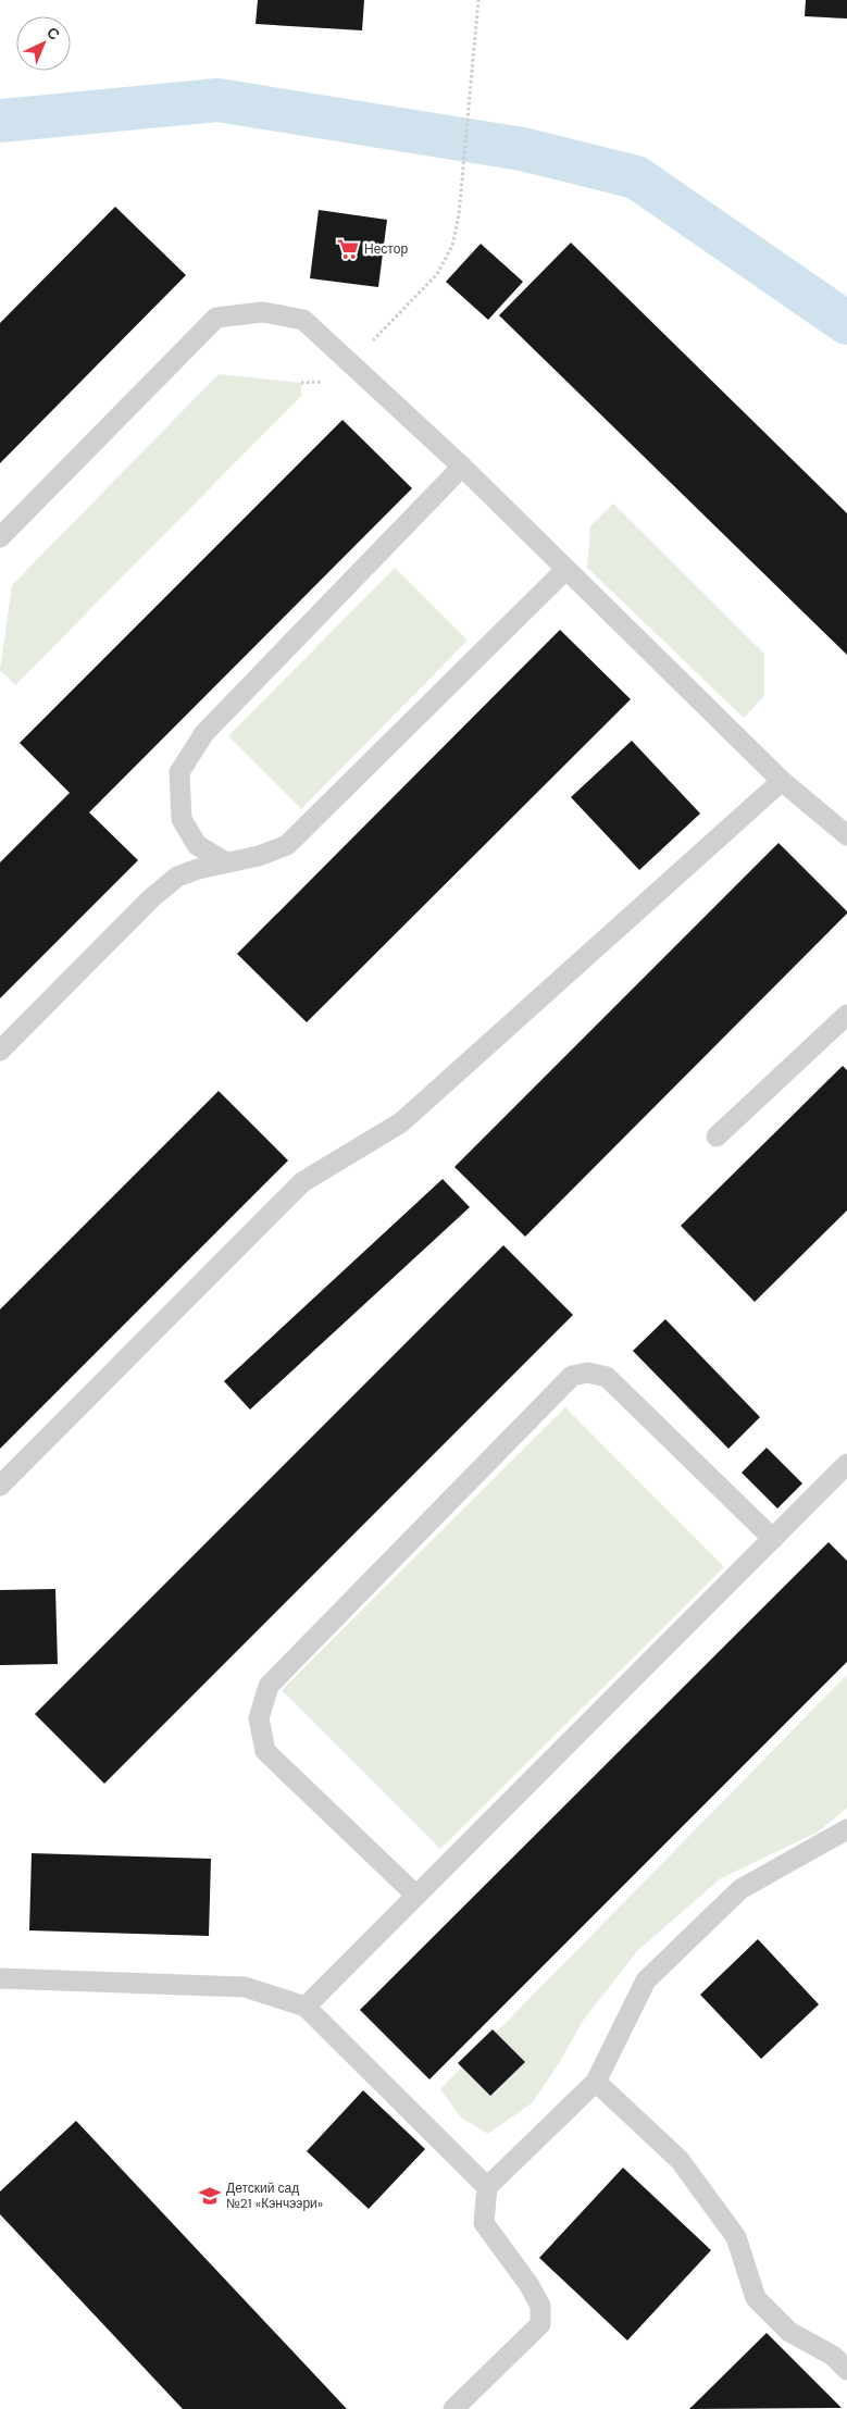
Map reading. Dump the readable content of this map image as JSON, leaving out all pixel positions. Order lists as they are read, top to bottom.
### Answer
{
  "places": {
    "supermarket": ["Нестор"],
    "school or university": ["Детский сад №21 «Кэнчээри»"]
  },
  "north": "top right"
}
